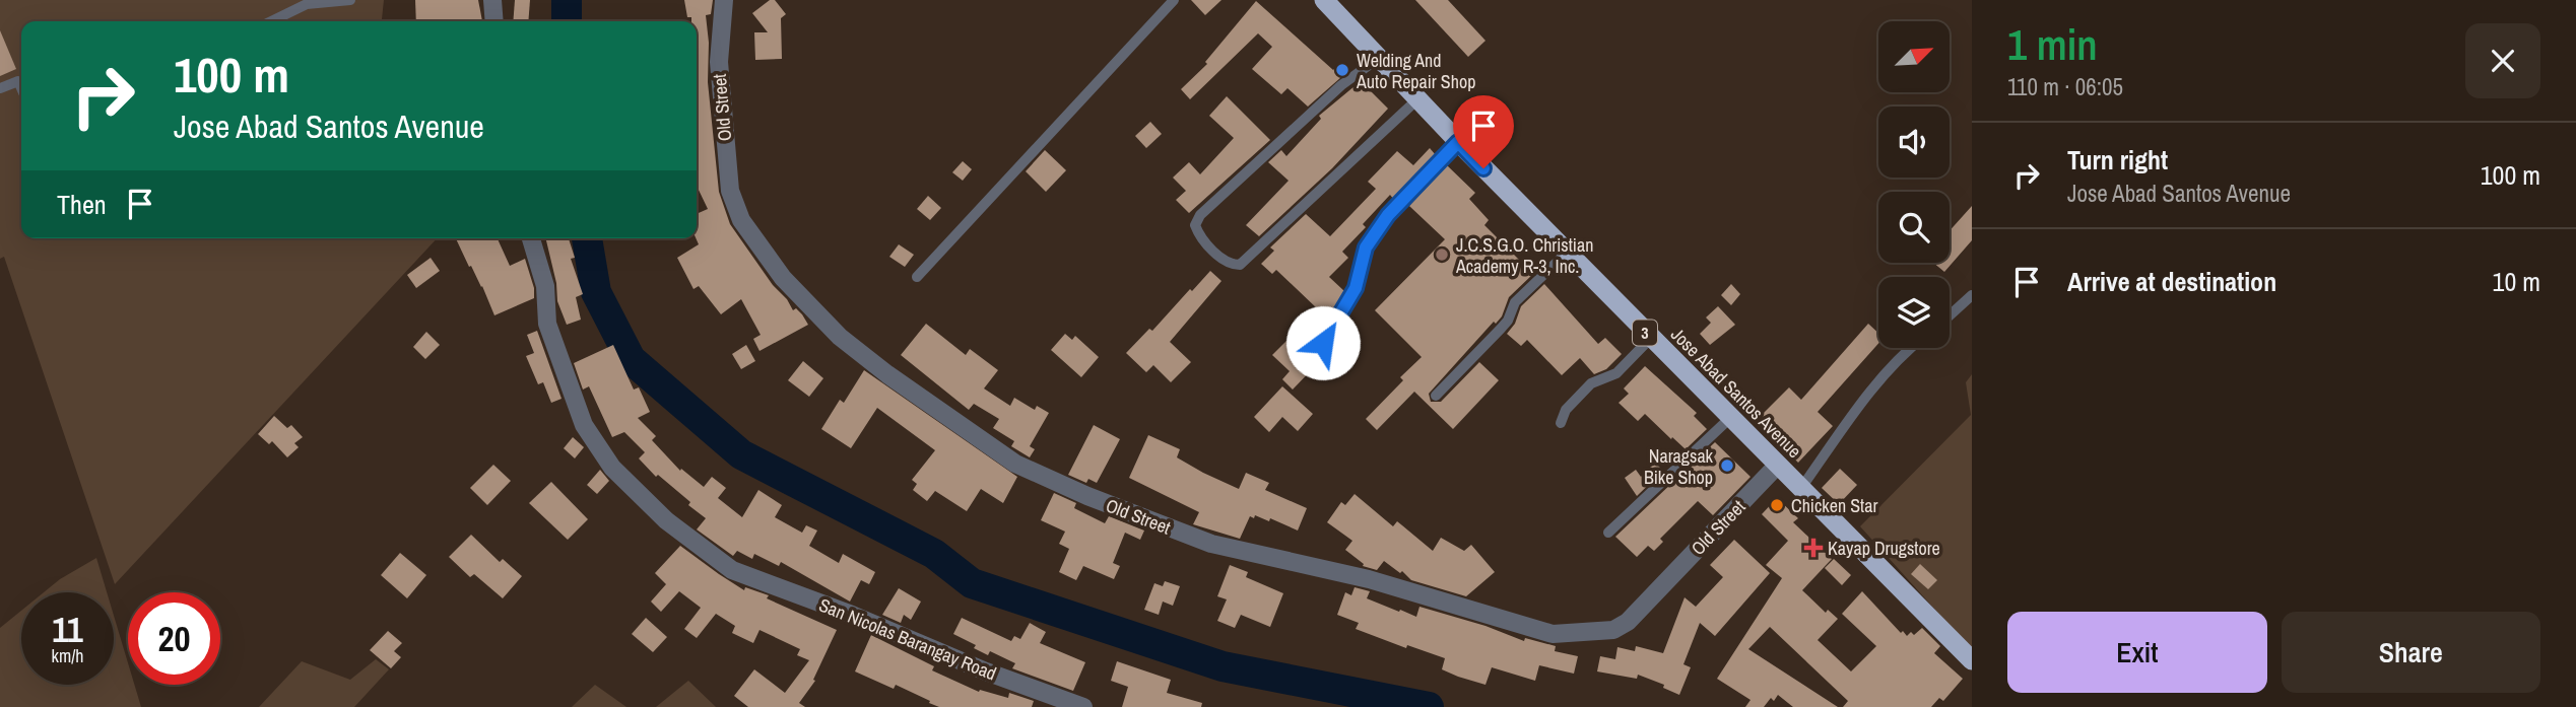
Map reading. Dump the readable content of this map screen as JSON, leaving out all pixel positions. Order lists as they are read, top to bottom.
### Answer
{
  "streets": {
    "highway": ["3", "Jose Abad Santos Avenue"],
    "street": ["Old Street", "San Nicolas Barangay Road"]
  },
  "crossings": [
    ["Old Street", "Jose Abad Santos Avenue"]
  ],
  "places": {
    "other": [
      "Welding And Auto Repair Shop",
      "J.C.S.G.O. Christian Academy R-3, Inc.",
      "Naragsak Bike Shop",
      "Chicken Star"
    ],
    "health": ["Kayap Drugstore"]
  },
  "north": "top right",
  "page": {
    "heading": ["1 min", "110 m · 06:05"],
    "turn": ["100 m", "Jose Abad Santos Avenue"],
    "list": [
      {
        "name": "Turn right",
        "note": "Jose Abad Santos Avenue",
        "value": "100 m"
      },
      {
        "name": "Arrive at destination",
        "value": "10 m"
      }
    ],
    "then": "Then",
    "speed": "11 km/h",
    "limit": "20",
    "buttons": ["Exit", "Share"]
  }
}
